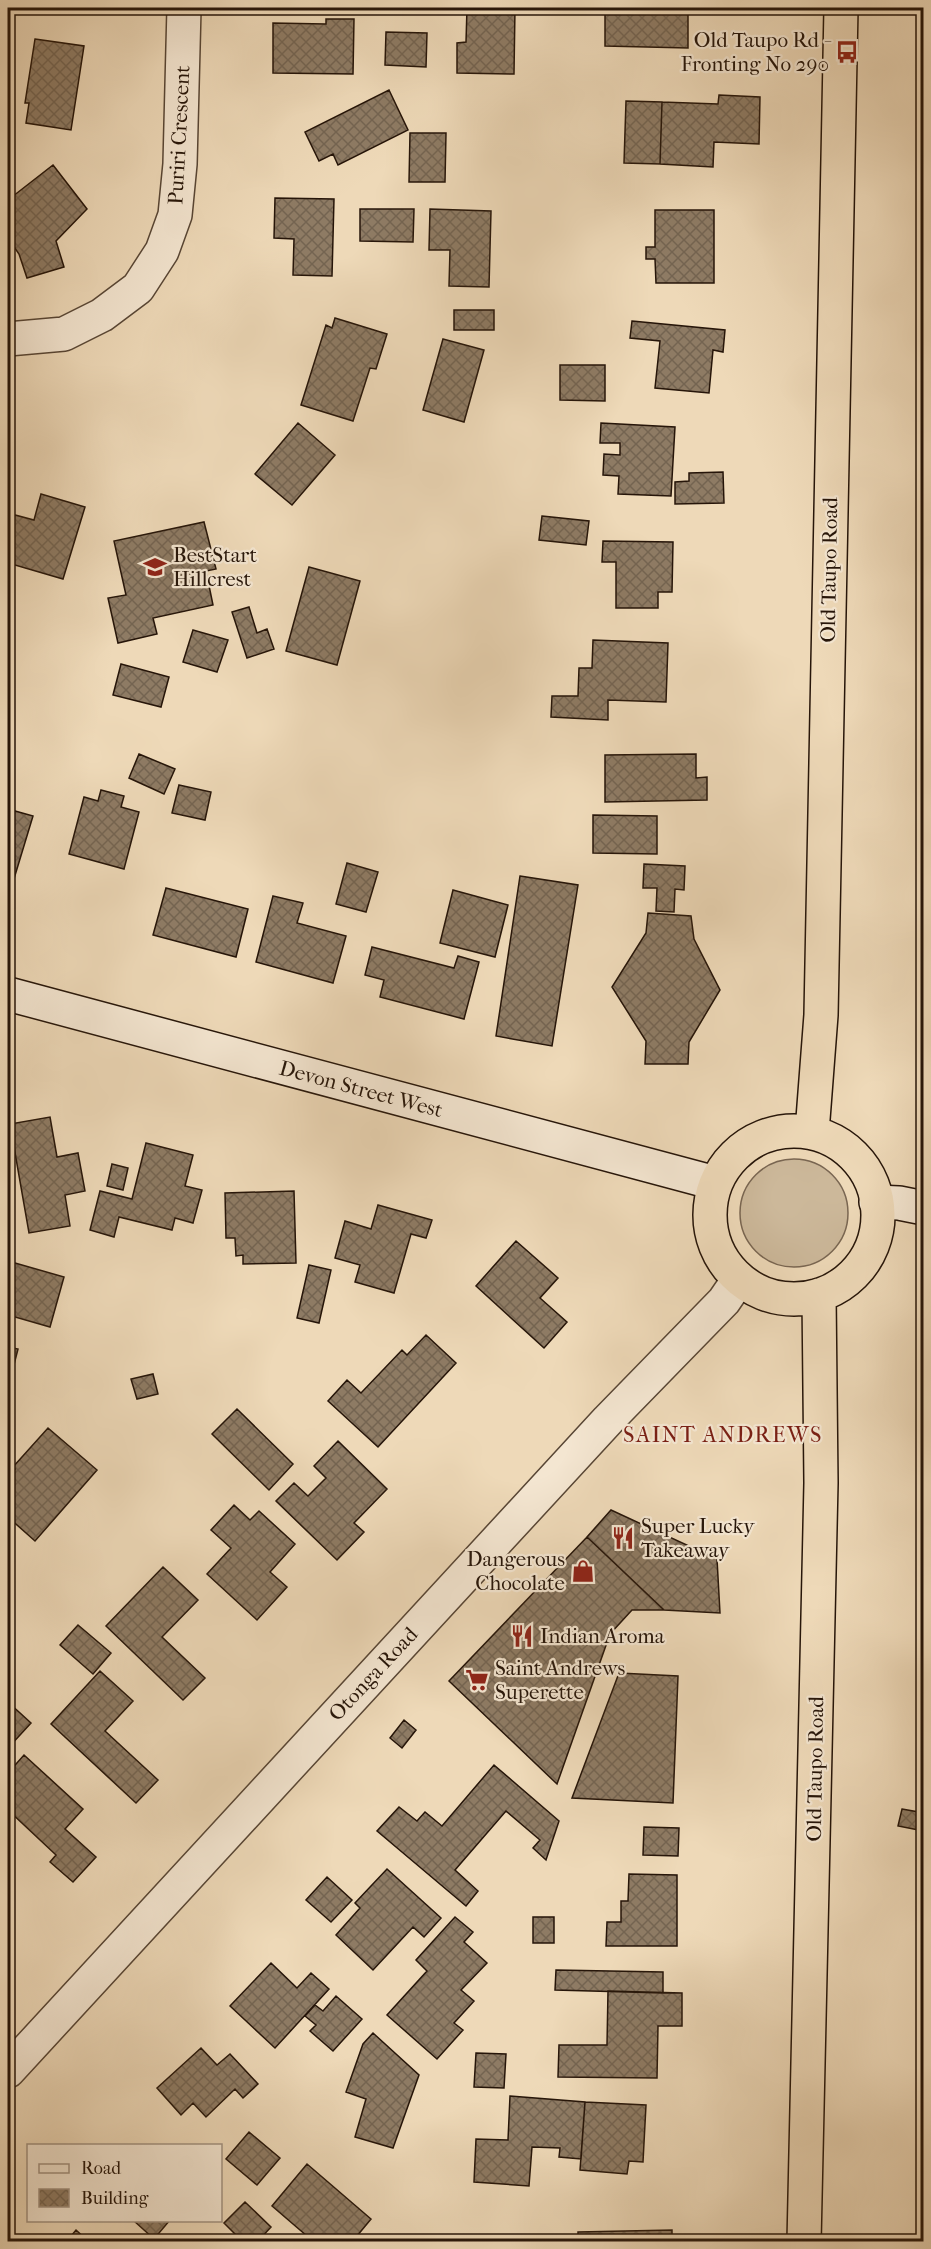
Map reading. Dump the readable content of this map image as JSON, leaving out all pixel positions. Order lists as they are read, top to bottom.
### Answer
{
  "streets": {
    "highway": ["Old Taupo Road"],
    "street": ["Puriri Crescent", "Devon Street West", "Otonga Road"]
  },
  "crossings": [
    ["Old Taupo Road", "Devon Street West"],
    ["Old Taupo Road", "Otonga Road"],
    ["Devon Street West", "Otonga Road"]
  ],
  "districts": ["SAINT ANDREWS"],
  "places": {
    "bus stop": ["Old Taupo Rd - Fronting No 290"],
    "school or university": ["BestStart Hillcrest"],
    "restaurant": ["Super Lucky Takeaway", "Indian Aroma"],
    "shop": ["Dangerous Chocolate"],
    "supermarket": ["Saint Andrews Superette"]
  },
  "legend": ["Road", "Building"]
}
